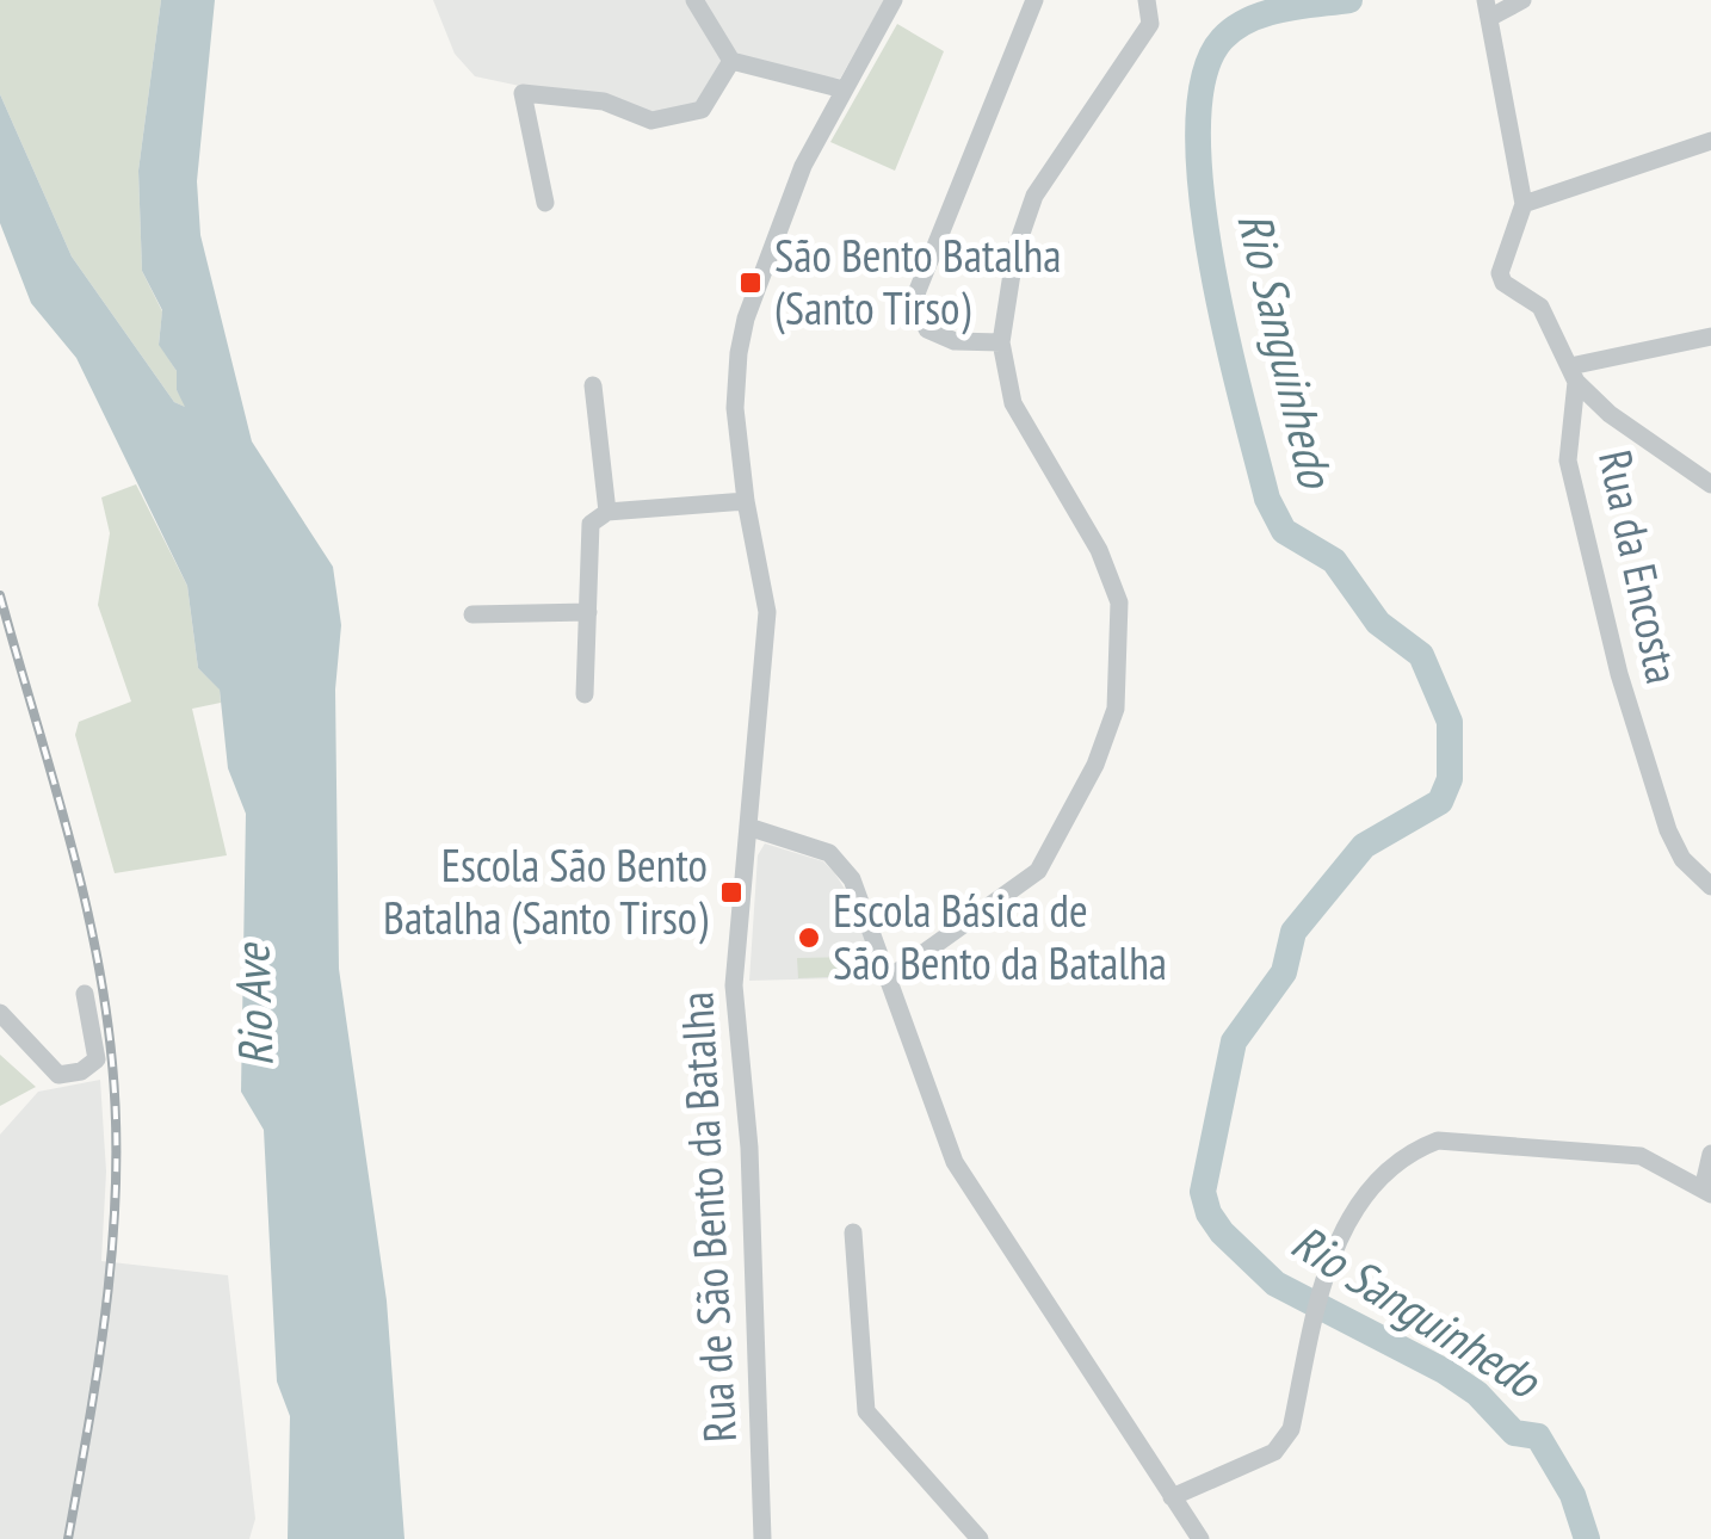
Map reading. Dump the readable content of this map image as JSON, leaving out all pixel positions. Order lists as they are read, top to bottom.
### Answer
{
  "streets": {
    "street": ["Rua da Encosta", "Rua de São Bento da Batalha"]
  },
  "water": ["Rio Sanguinhedo", "Rio Ave"],
  "places": {
    "transit": ["São Bento Batalha (Santo Tirso)", "Escola São Bento Batalha (Santo Tirso)"],
    "other": ["Escola Básica de São Bento da Batalha"]
  }
}
